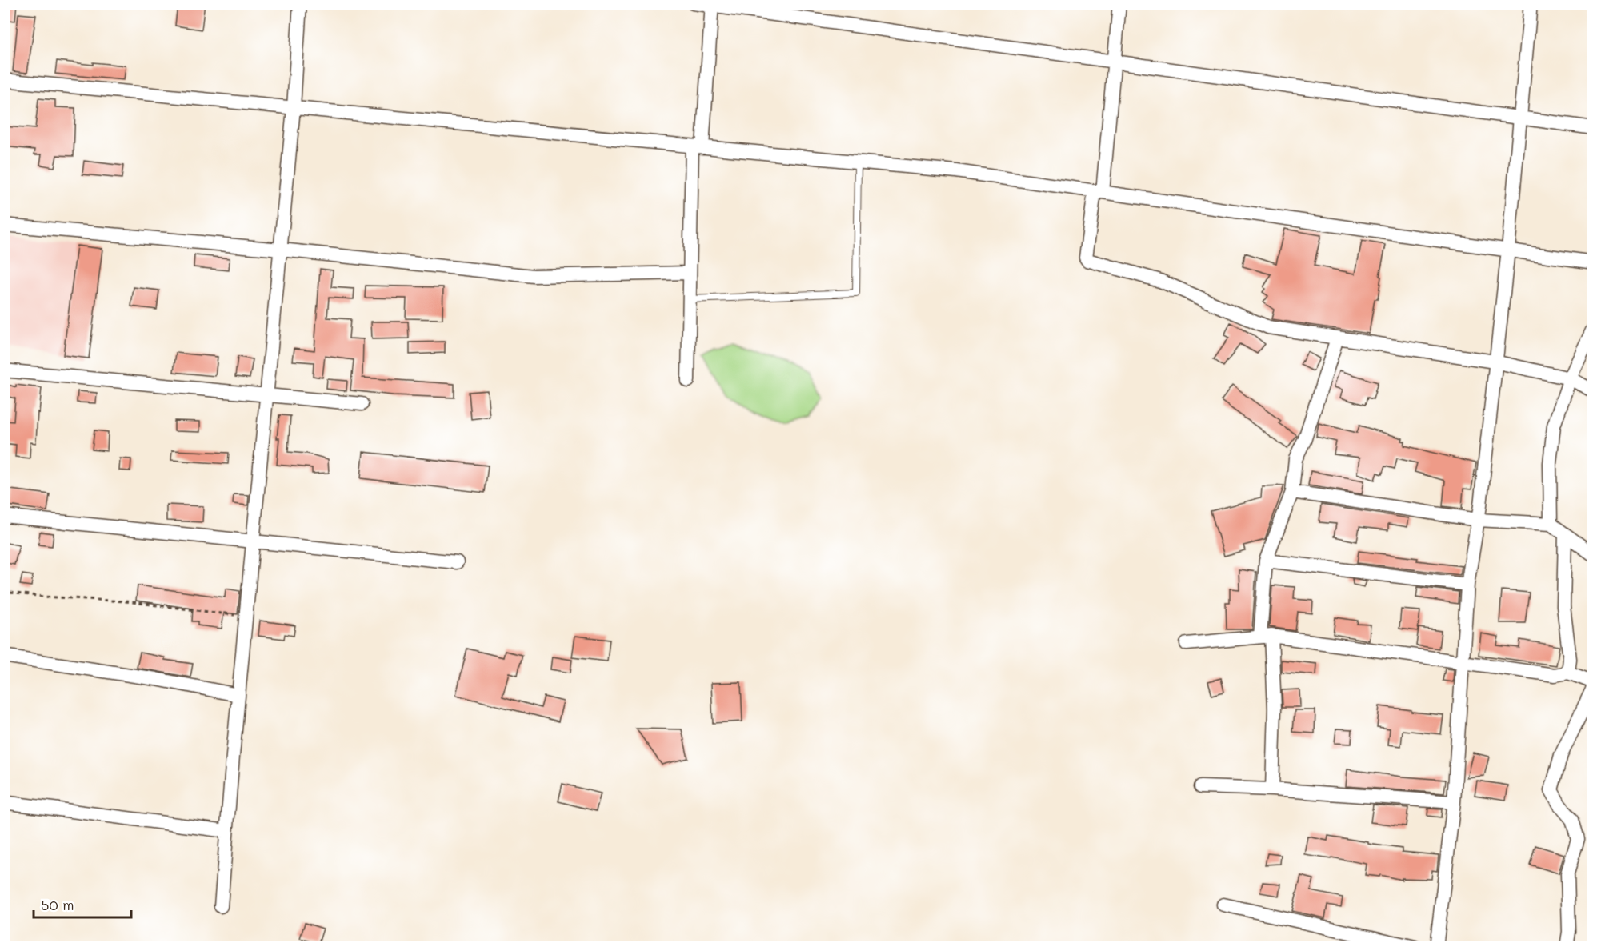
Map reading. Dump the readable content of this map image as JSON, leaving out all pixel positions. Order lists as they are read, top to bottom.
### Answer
{
  "scale_bar": "50 m"
}
